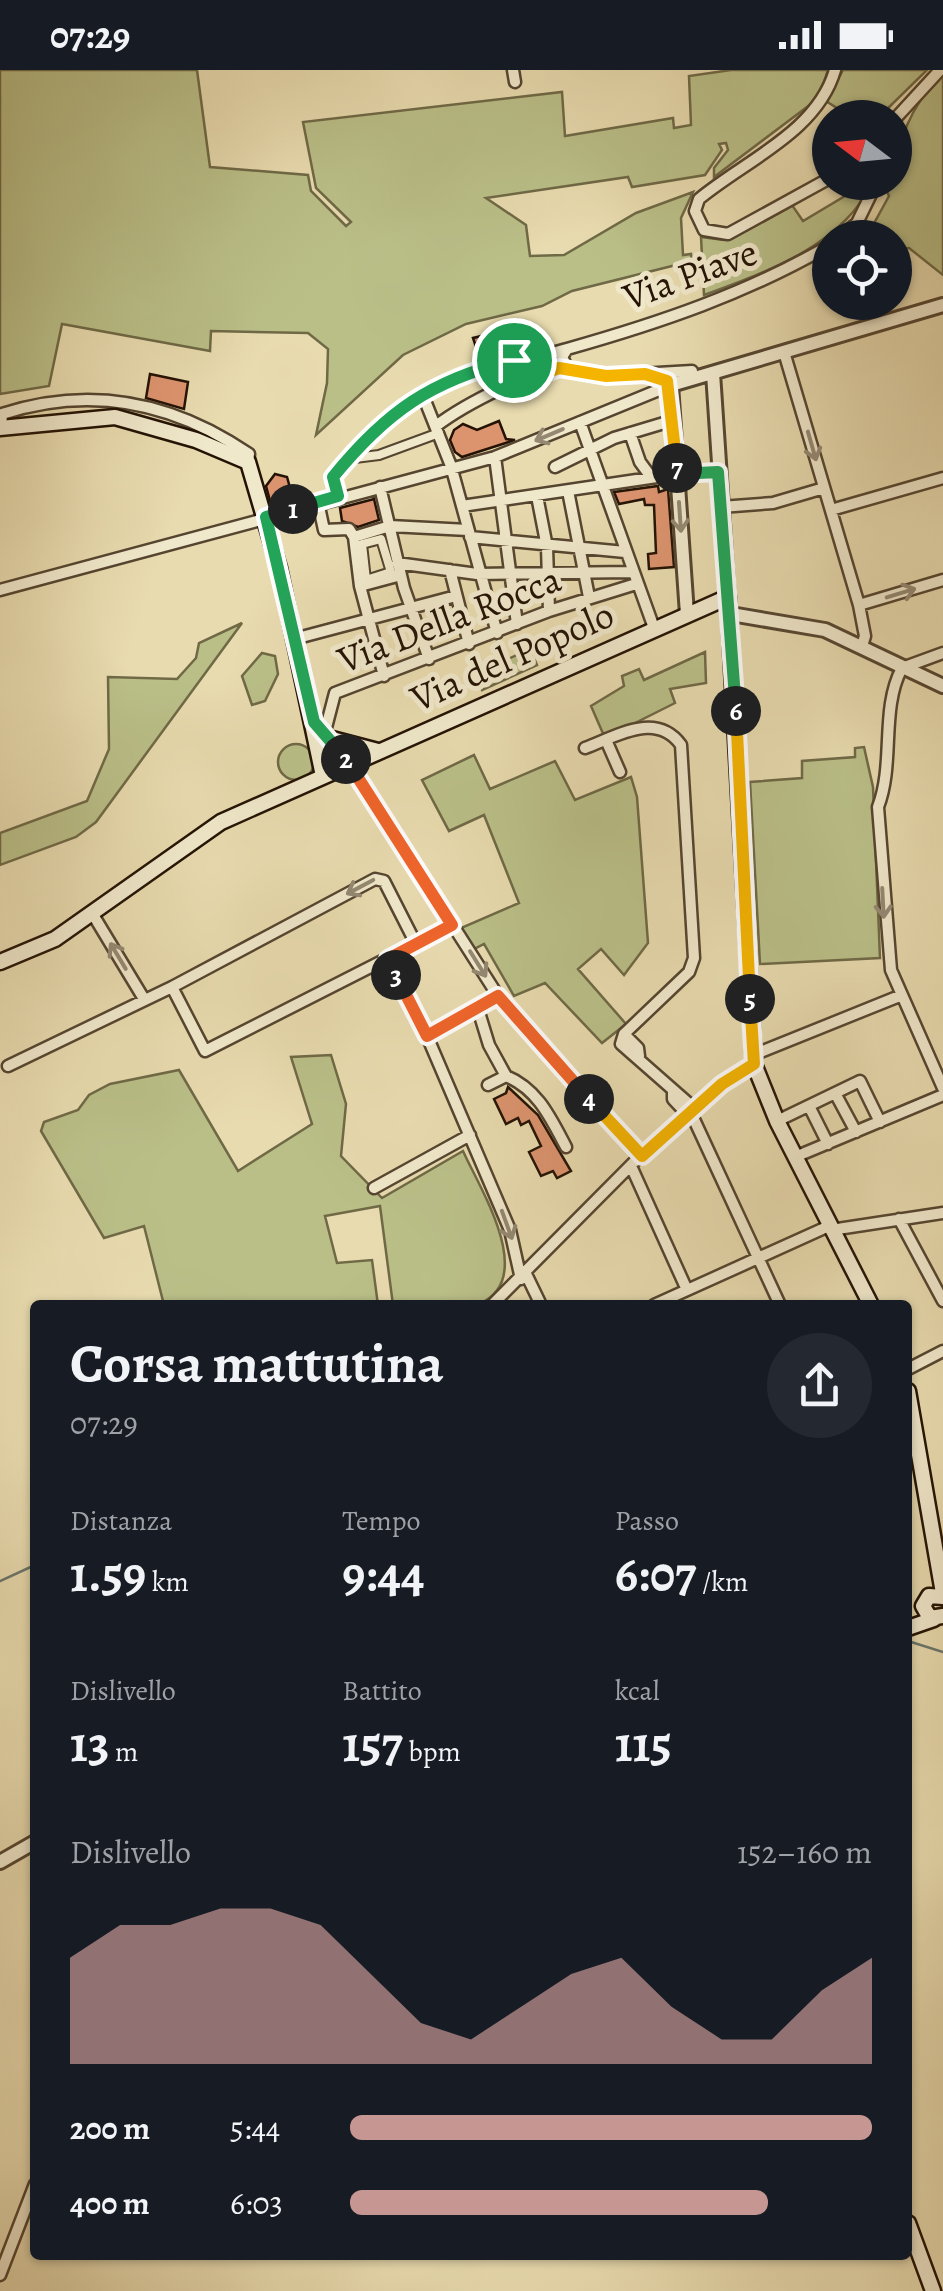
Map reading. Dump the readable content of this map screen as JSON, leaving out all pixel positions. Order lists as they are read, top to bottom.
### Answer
{
  "streets": {
    "main road": ["Via del Popolo"],
    "street": ["Via Piave", "Via Della Rocca"]
  },
  "north": "left",
  "page": {
    "status": "07:29",
    "pins": [
      "7",
      "1",
      "6",
      "2",
      "3",
      "5",
      "4"
    ],
    "heading": ["Corsa mattutina", "07:29"],
    "stats": [
      ["Distanza", "1.59 km"],
      ["Tempo", "9:44"],
      ["Passo", "6:07 /km"],
      ["Dislivello", "13 m"],
      ["Battito", "157 bpm"],
      ["kcal", "115"]
    ],
    "chart": ["Dislivello", "152–160 m"],
    "list": [
      {
        "name": "200 m",
        "note": "5:44"
      },
      {
        "name": "400 m",
        "note": "6:03"
      }
    ]
  }
}
